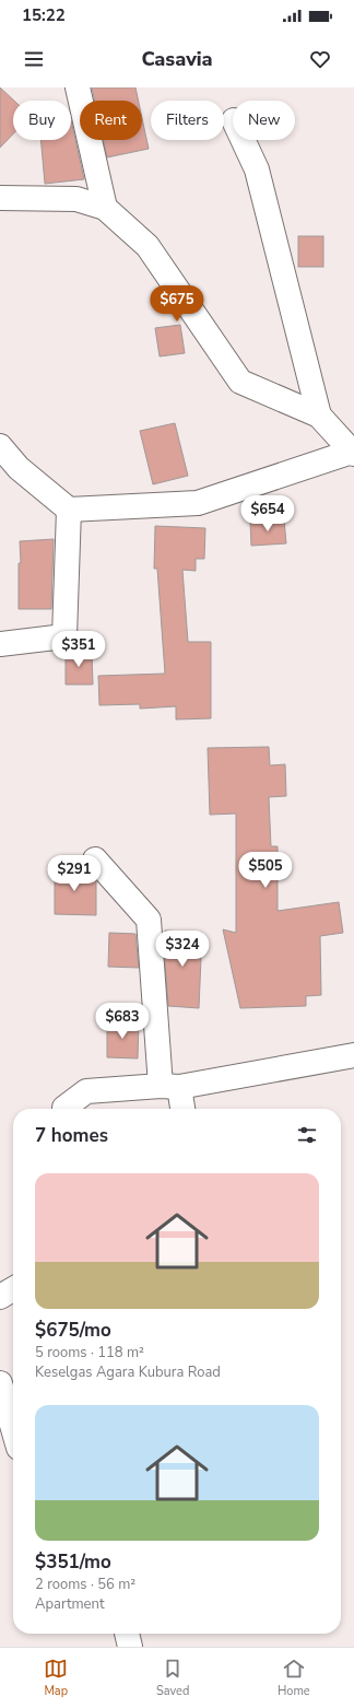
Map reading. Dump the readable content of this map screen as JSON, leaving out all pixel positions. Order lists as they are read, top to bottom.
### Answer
{
  "page": {
    "status": "15:22",
    "header": "Casavia",
    "chip": [
      "Buy",
      "Rent",
      "Filters",
      "New"
    ],
    "price": [
      "$675",
      "$654",
      "$351",
      "$505",
      "$291",
      "$324",
      "$683"
    ],
    "heading": "7 homes",
    "list": [
      {
        "name": "$675/mo",
        "note": "5 rooms · 118 m² · Keselgas Agara Kubura Road"
      },
      {
        "name": "$351/mo",
        "note": "2 rooms · 56 m² · Apartment"
      }
    ],
    "tabs": ["Map", "Saved", "Home"]
  }
}
